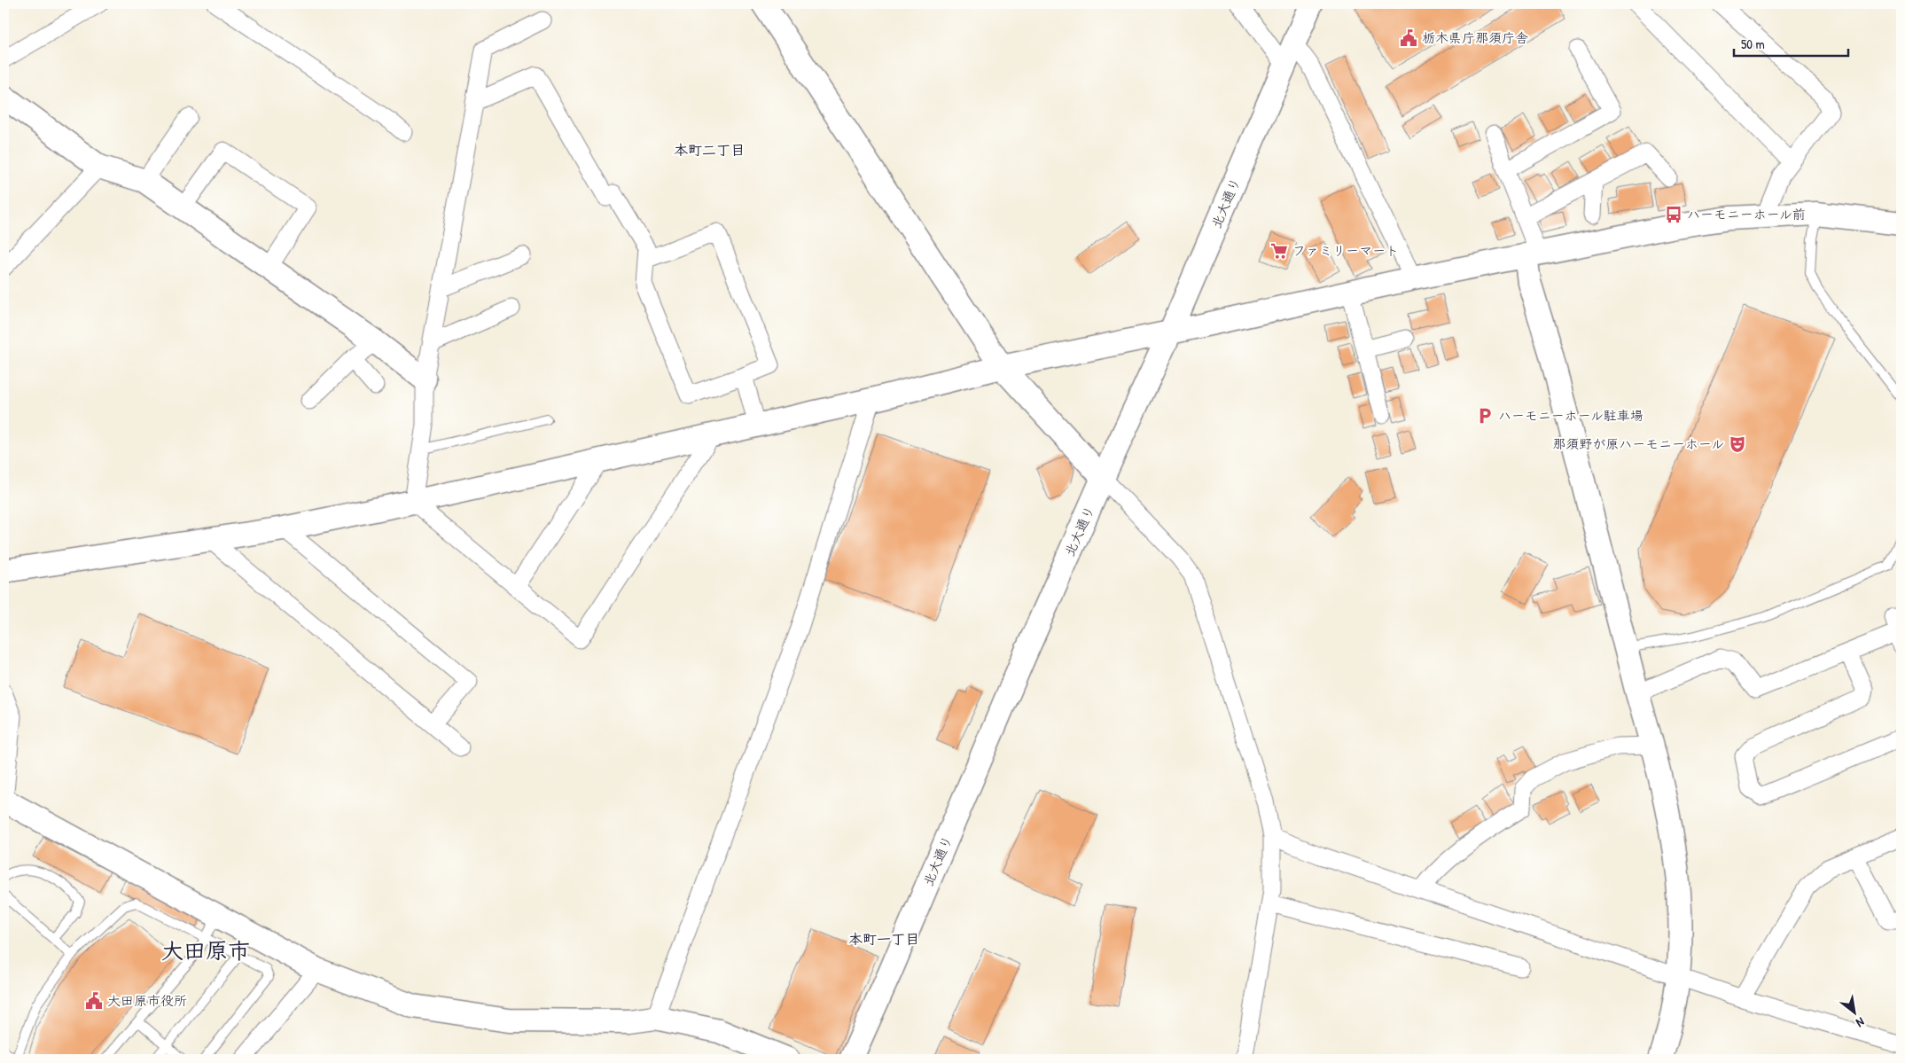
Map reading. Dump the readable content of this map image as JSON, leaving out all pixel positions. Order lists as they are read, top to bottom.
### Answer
{
  "streets": {
    "street": ["北大通り"]
  },
  "districts": ["本町二丁目", "本町一丁目", "大田原市"],
  "places": {
    "public building": ["栃木県庁那須庁舎", "大田原市役所"],
    "bus stop": ["ハーモニーホール前"],
    "supermarket": ["ファミリーマート"],
    "parking": ["ハーモニーホール駐車場"],
    "theatre": ["那須野が原ハーモニーホール"]
  },
  "scale_bar": "50 m",
  "north": "bottom right"
}
